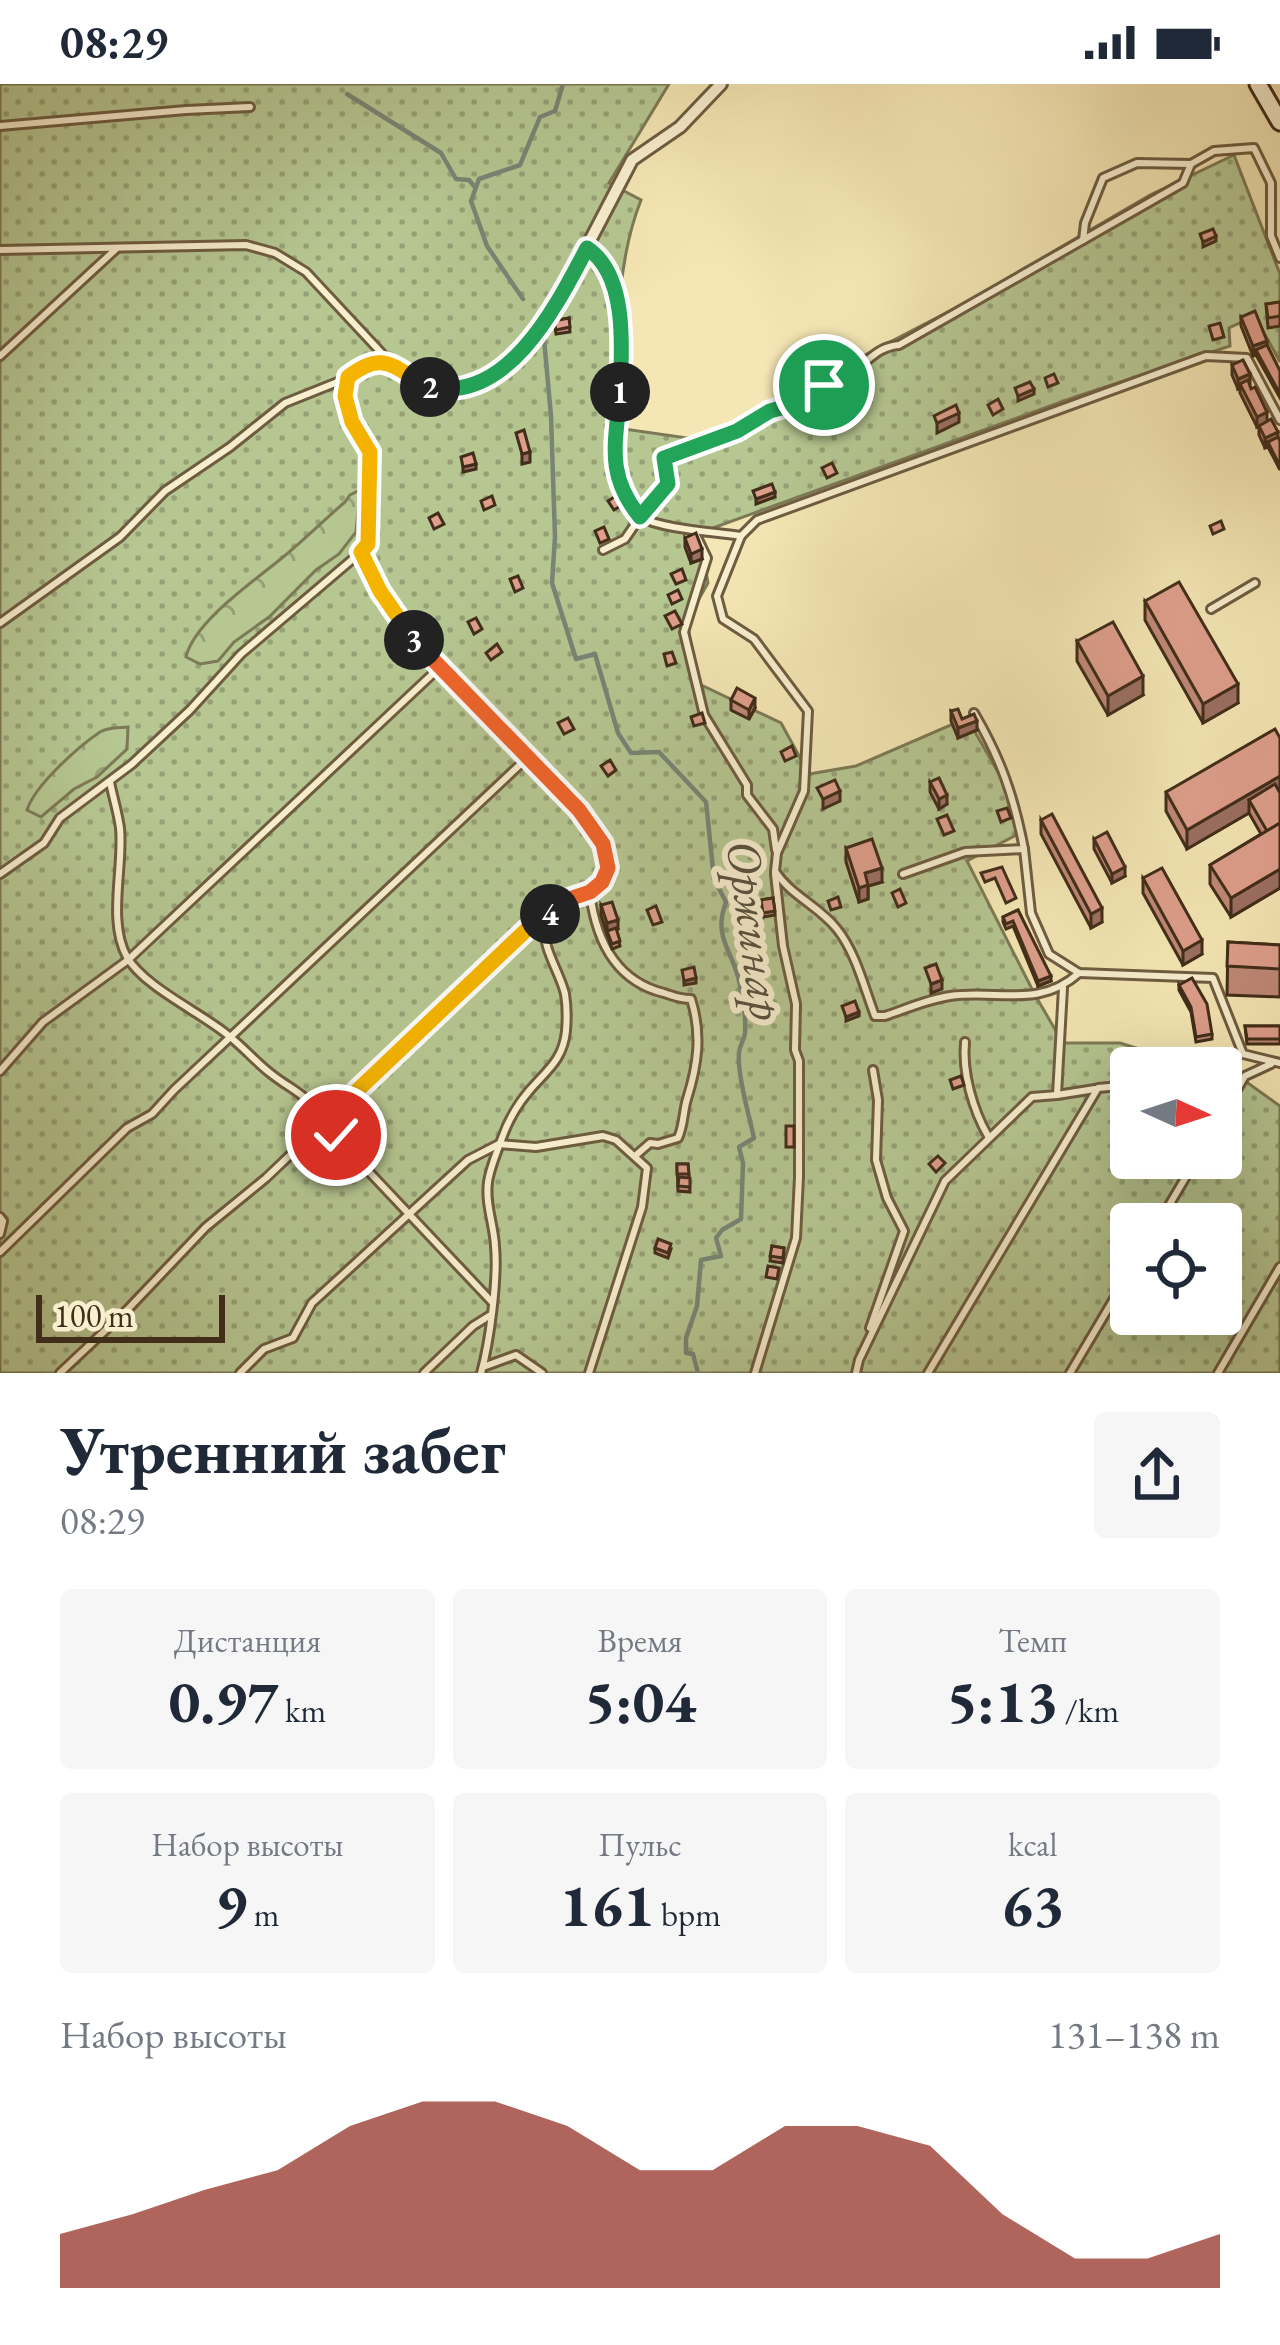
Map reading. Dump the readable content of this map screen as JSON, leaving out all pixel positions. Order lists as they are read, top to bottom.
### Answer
{
  "water": ["Оржинар"],
  "scale_bar": "100 m",
  "north": "right",
  "page": {
    "status": "08:29",
    "pins": [
      "2",
      "1",
      "3",
      "4"
    ],
    "scale": "100 m",
    "heading": ["Утренний забег", "08:29"],
    "stats": [
      ["Дистанция", "0.97 km"],
      ["Время", "5:04"],
      ["Темп", "5:13 /km"],
      ["Набор высоты", "9 m"],
      ["Пульс", "161 bpm"],
      ["kcal", "63"]
    ],
    "chart": ["Набор высоты", "131–138 m"]
  }
}
